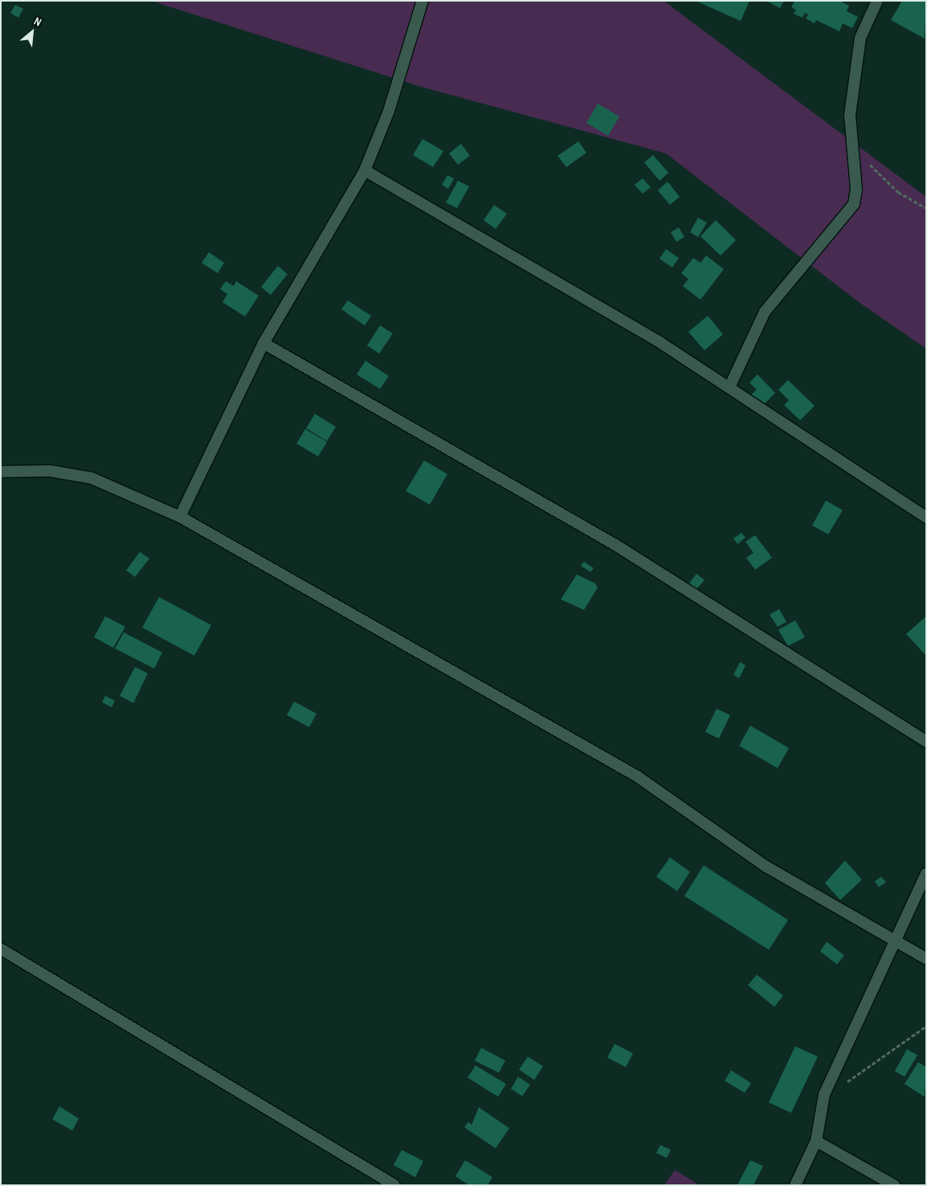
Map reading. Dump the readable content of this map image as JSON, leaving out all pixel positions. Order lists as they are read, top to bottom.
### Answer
{
  "north": "top right"
}
